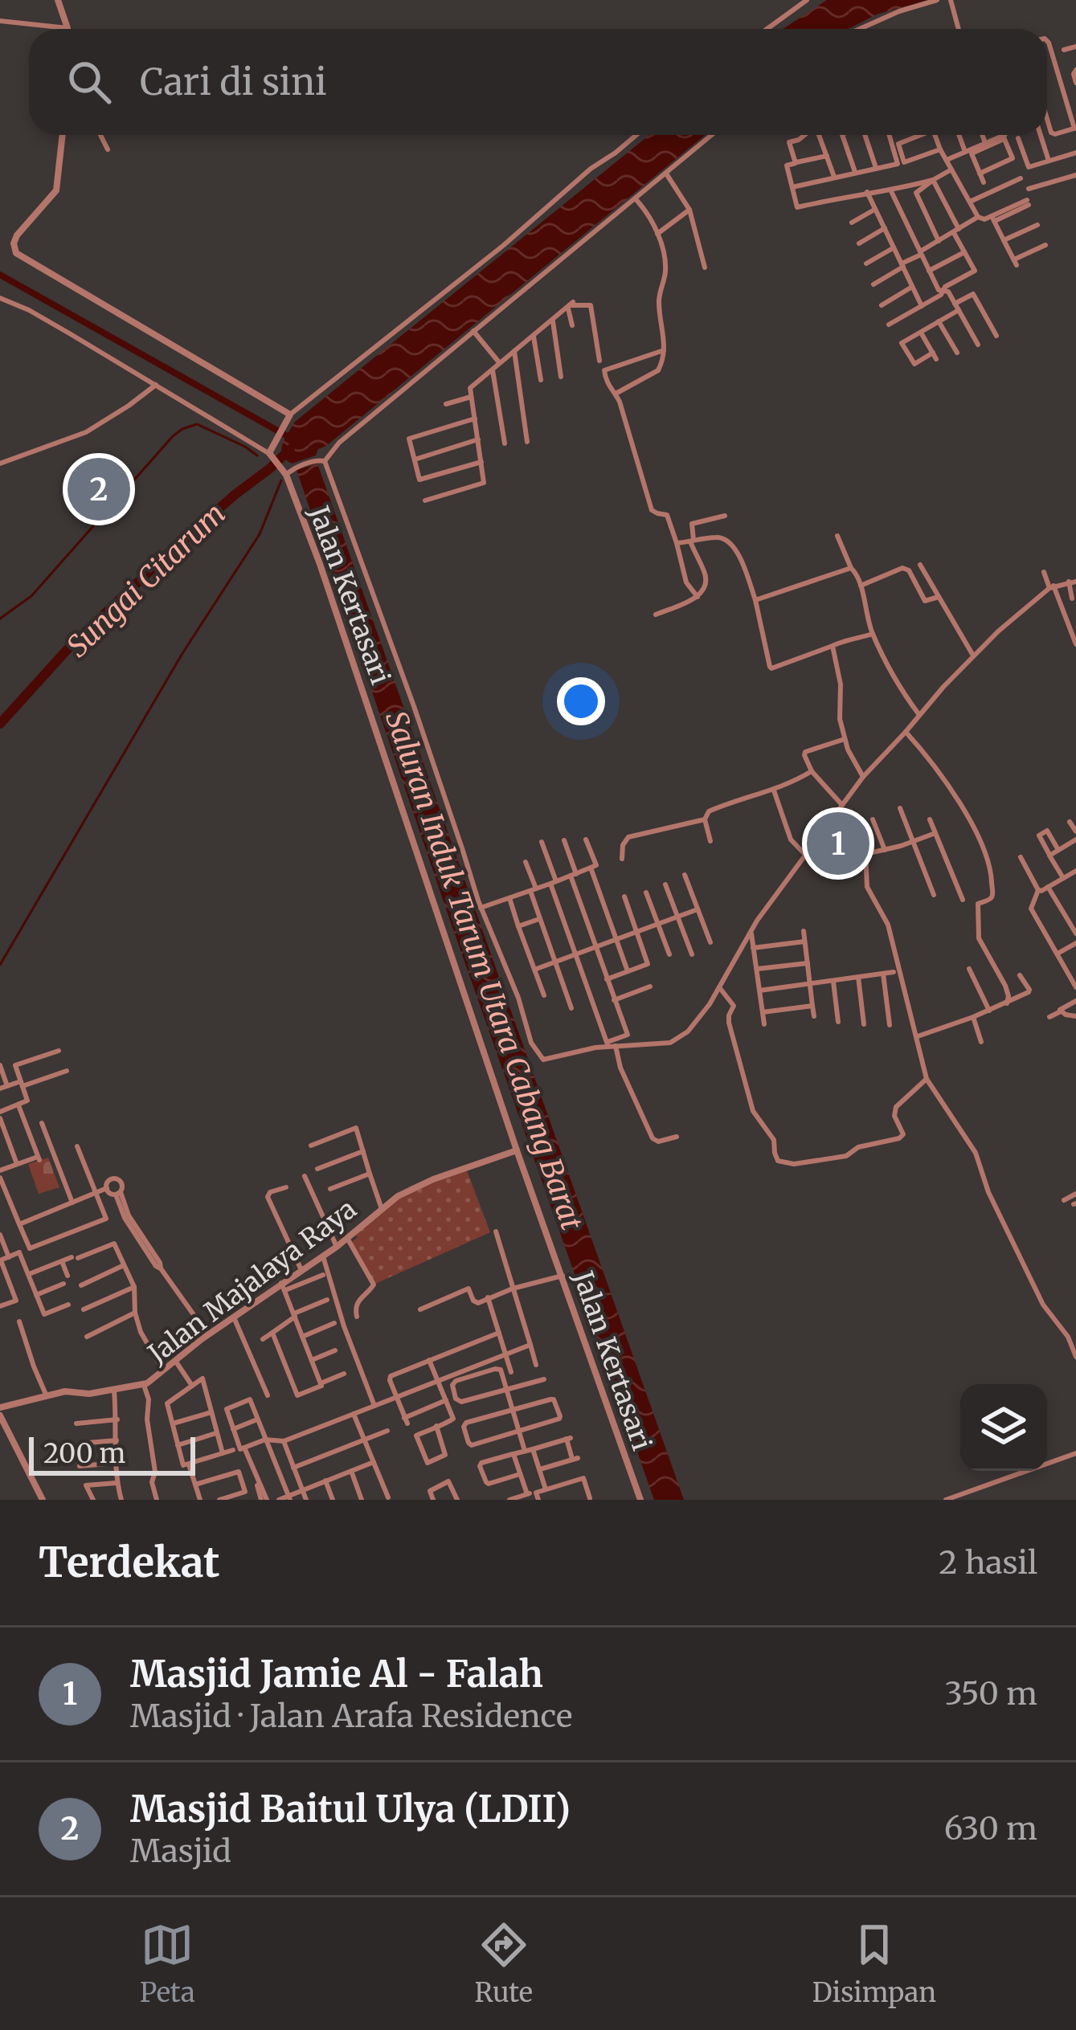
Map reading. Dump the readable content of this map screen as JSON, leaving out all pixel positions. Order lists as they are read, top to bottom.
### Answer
{
  "streets": {
    "street": ["Jalan Kertasari", "Jalan Majalaya Raya"]
  },
  "crossings": [
    ["Jalan Kertasari", "Jalan Majalaya Raya"]
  ],
  "water": ["Sungai Citarum", "Saluran Induk Tarum Utara Cabang Barat"],
  "scale_bar": "200 m",
  "page": {
    "search": "Cari di sini",
    "pins": ["2", "1"],
    "scale": "200 m",
    "heading": ["Terdekat", "2 hasil"],
    "list": [
      {
        "mark": "1",
        "name": "Masjid Jamie Al - Falah",
        "note": "Masjid · Jalan Arafa Residence",
        "value": "350 m"
      },
      {
        "mark": "2",
        "name": "Masjid Baitul Ulya (LDII)",
        "note": "Masjid",
        "value": "630 m"
      }
    ],
    "nav": ["Peta", "Rute", "Disimpan"]
  }
}
